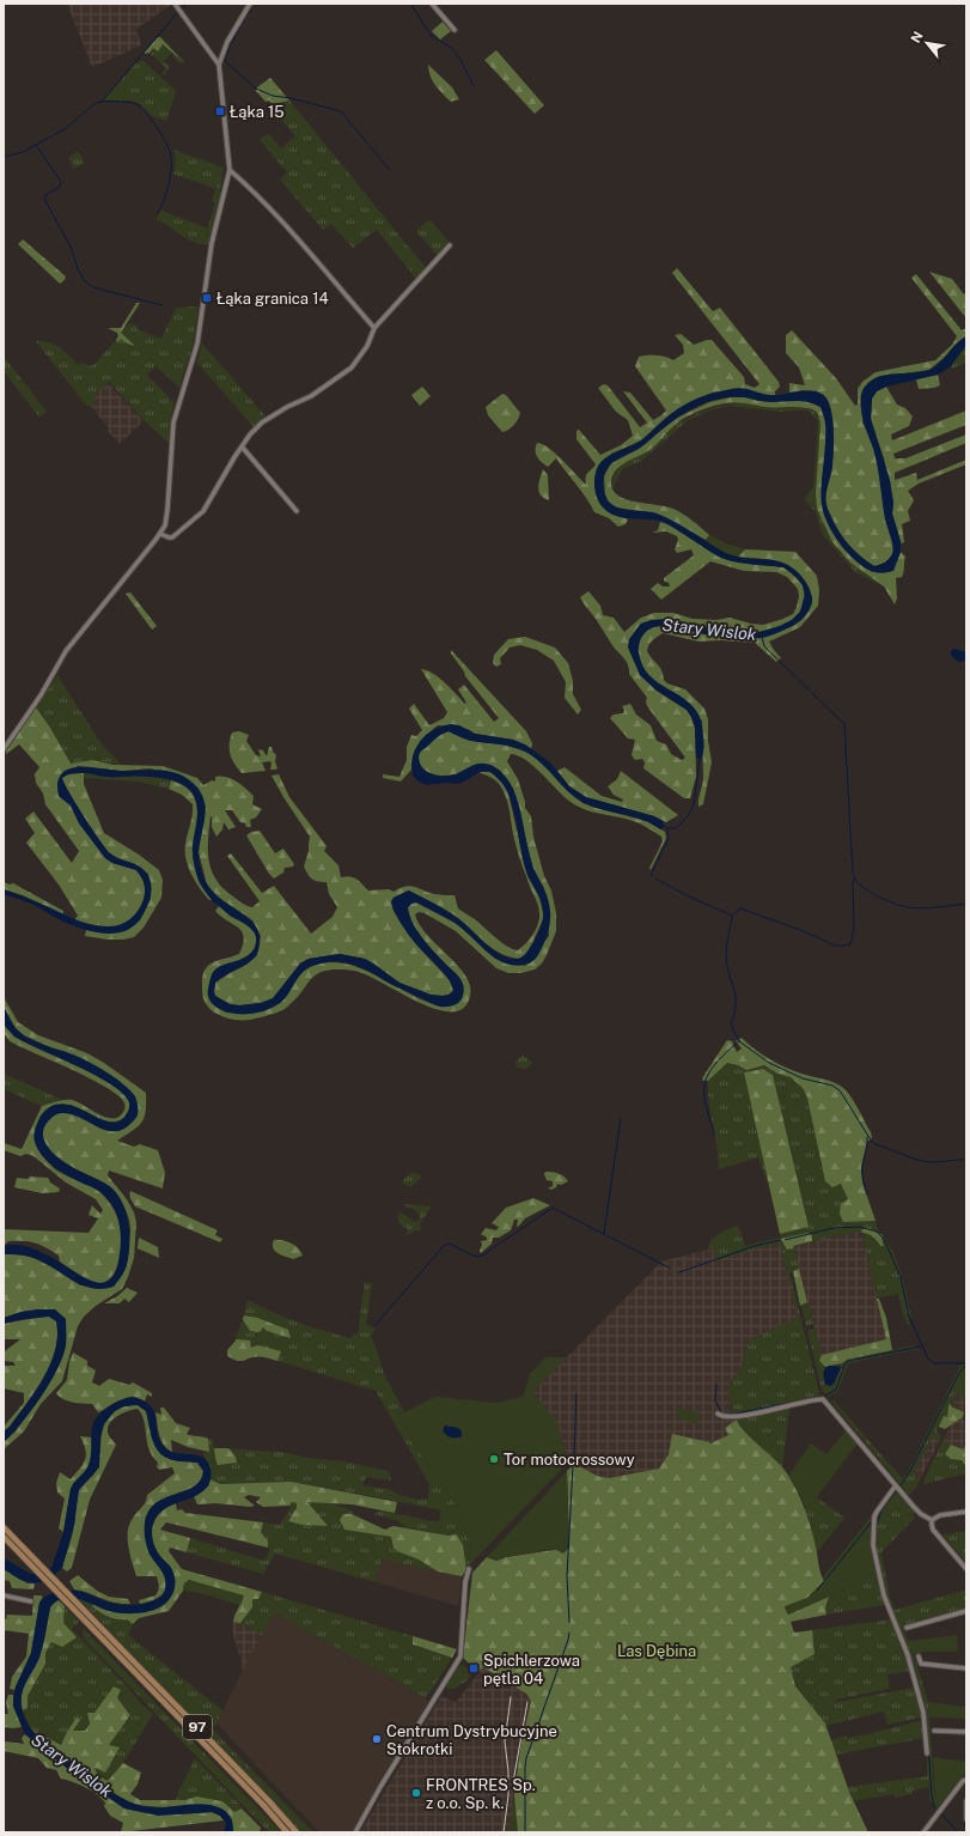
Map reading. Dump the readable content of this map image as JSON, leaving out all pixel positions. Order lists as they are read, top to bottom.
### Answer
{
  "streets": {
    "main road": ["97"]
  },
  "water": ["Stary Wislok"],
  "parks": ["Las Dębina"],
  "places": {
    "transit": ["Łąka 15", "Łąka granica 14", "Spichlerzowa pętla 04"],
    "other": ["Tor motocrossowy", "Centrum Dystrybucyjne Stokrotki", "FRONTRES Sp. z o.o. Sp. k."]
  },
  "north": "top left"
}
